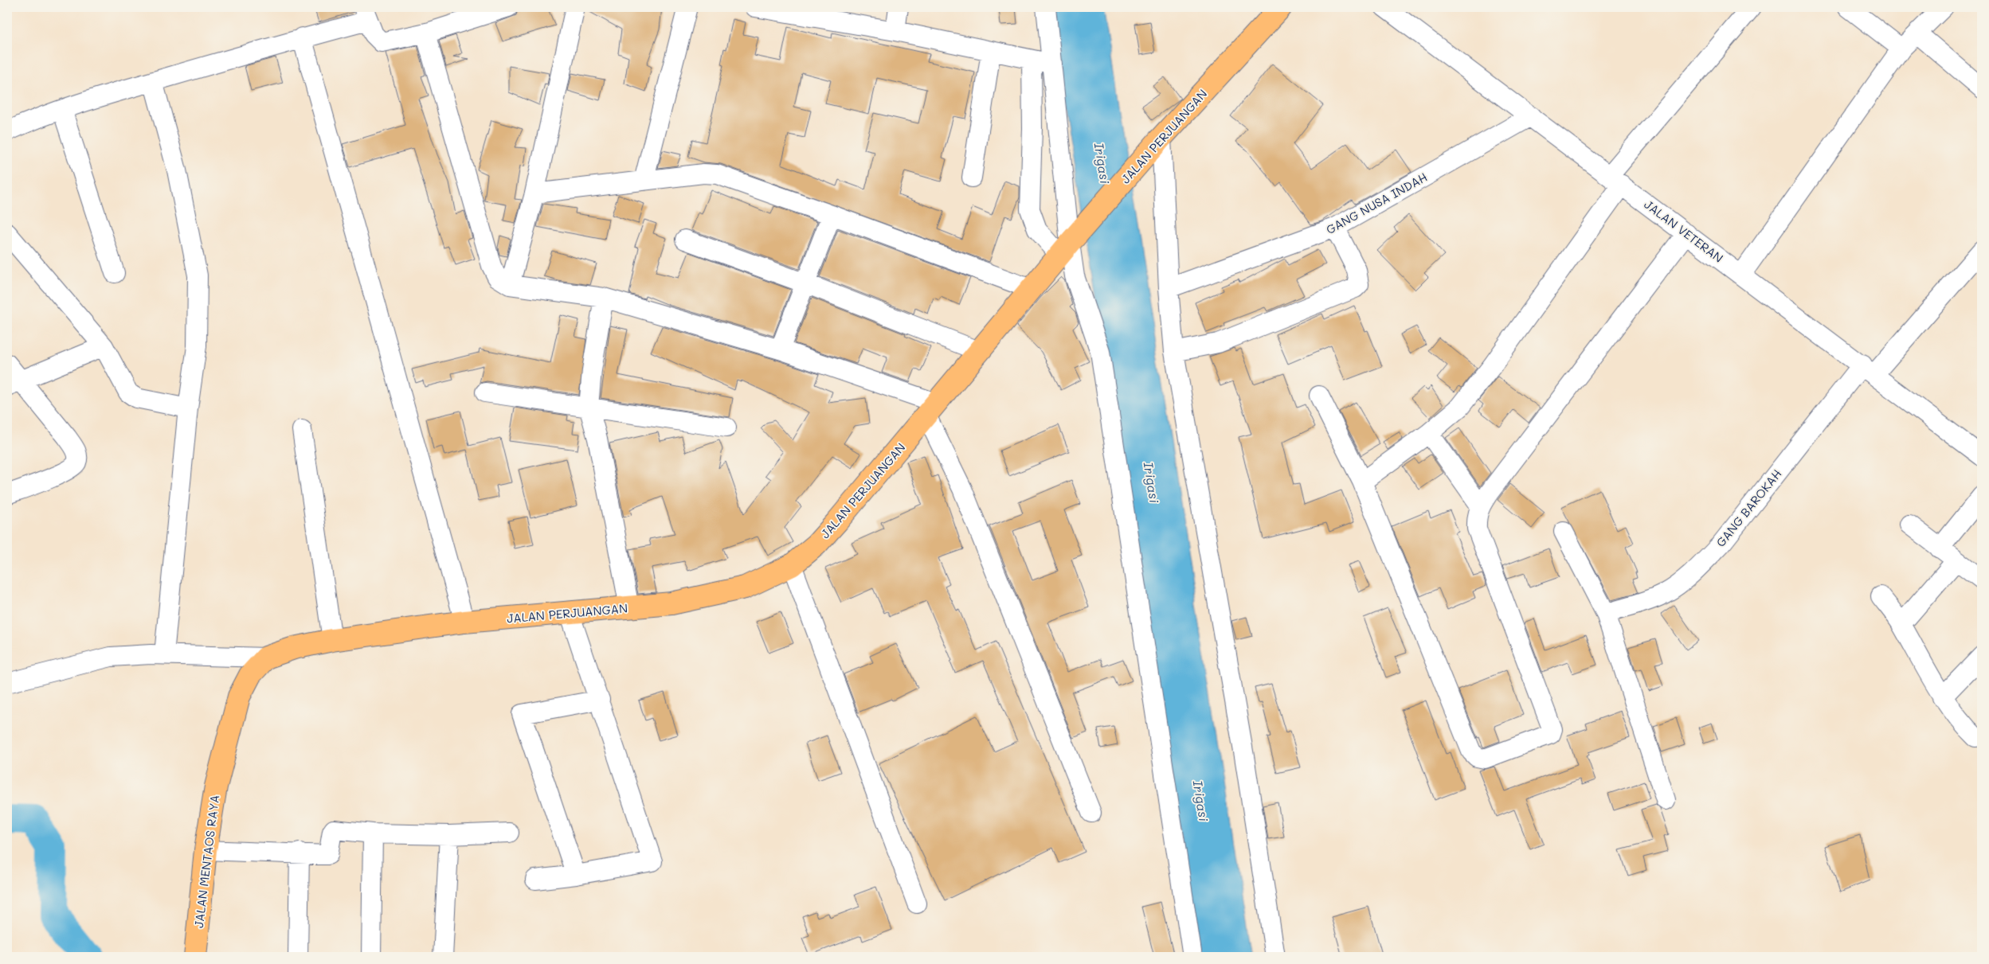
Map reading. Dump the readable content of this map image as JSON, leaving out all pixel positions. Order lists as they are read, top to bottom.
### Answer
{
  "streets": {
    "main road": ["JALAN PERJUANGAN", "JALAN MENTAOS RAYA"],
    "street": ["GANG NUSA INDAH", "JALAN VETERAN", "GANG BAROKAH"]
  },
  "crossings": [
    ["JALAN PERJUANGAN", "JALAN MENTAOS RAYA"],
    ["GANG NUSA INDAH", "JALAN VETERAN"],
    ["JALAN VETERAN", "GANG BAROKAH"]
  ],
  "water": ["Irigasi"]
}
